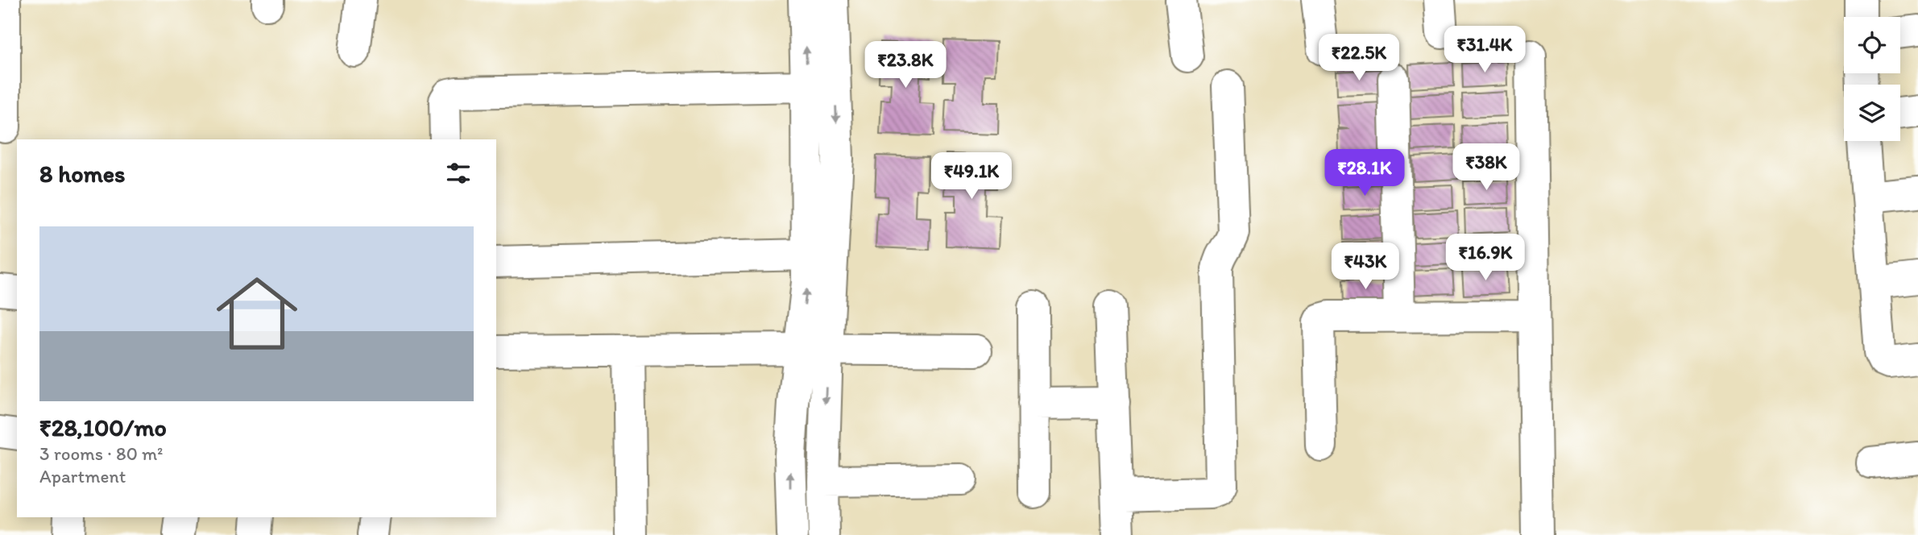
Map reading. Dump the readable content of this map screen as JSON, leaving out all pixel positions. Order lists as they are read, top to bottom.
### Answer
{
  "page": {
    "price": [
      "₹31.4K",
      "₹22.5K",
      "₹23.8K",
      "₹38K",
      "₹28.1K",
      "₹49.1K",
      "₹16.9K",
      "₹43K"
    ],
    "heading": "8 homes",
    "list": [
      {
        "name": "₹28,100/mo",
        "note": "3 rooms · 80 m² · Apartment"
      }
    ]
  }
}
